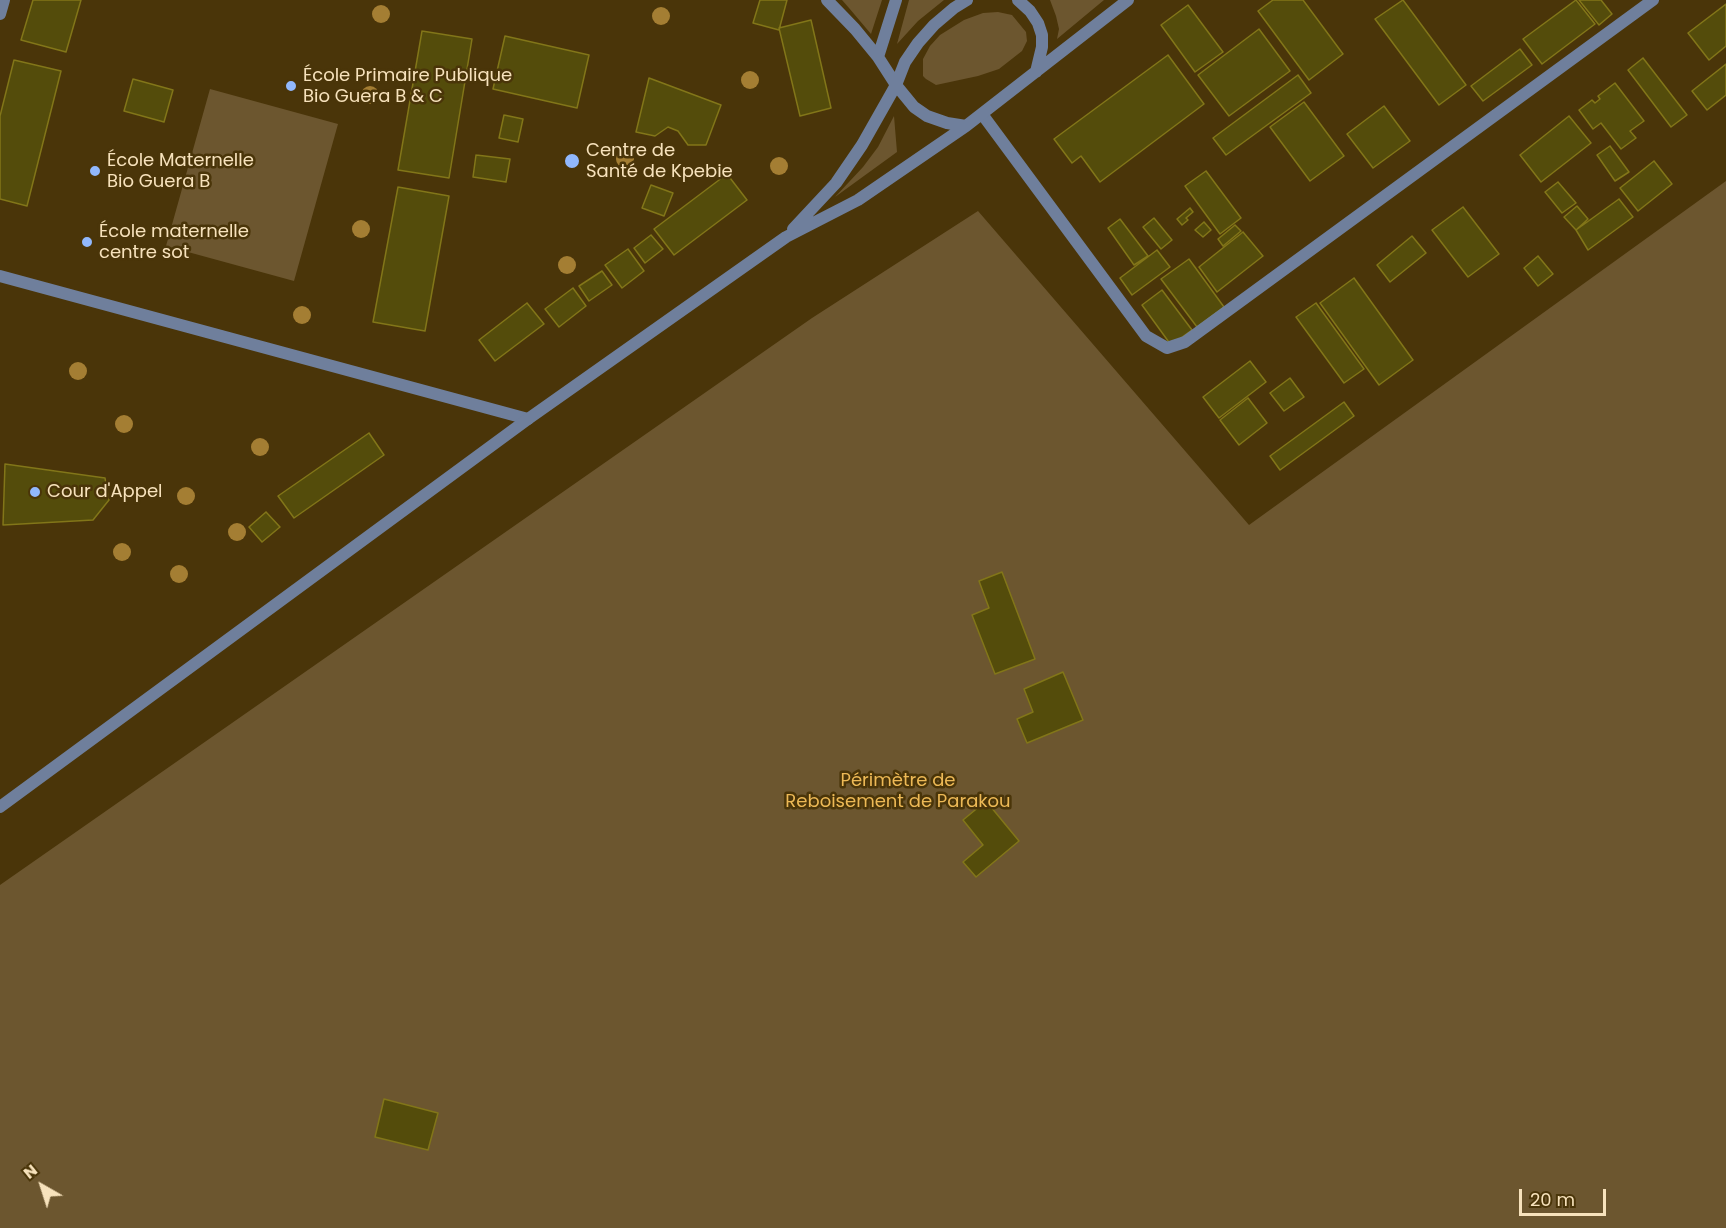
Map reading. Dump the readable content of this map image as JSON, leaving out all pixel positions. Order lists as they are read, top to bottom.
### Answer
{
  "parks": ["Périmètre de Reboisement de Parakou"],
  "places": [
    "École Primaire Publique Bio Guera B & C",
    "Centre de Santé de Kpebie",
    "École Maternelle Bio Guera B",
    "École maternelle centre sot",
    "Cour d'Appel"
  ],
  "scale_bar": "20 m",
  "north": "top left"
}
